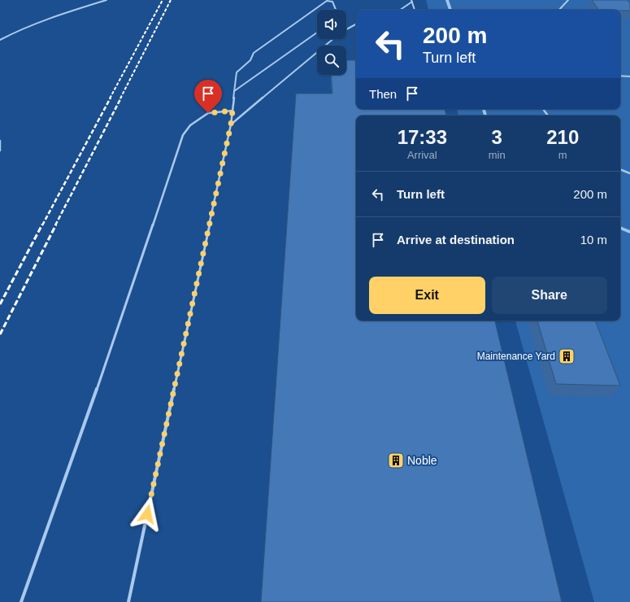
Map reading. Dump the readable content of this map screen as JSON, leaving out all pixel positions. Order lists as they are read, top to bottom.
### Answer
{
  "places": {
    "building": ["Maintenance Yard", "Noble"]
  },
  "page": {
    "turn": ["200 m", "Turn left"],
    "then": "Then",
    "eta": [
      "17:33",
      "Arrival",
      "3",
      "min",
      "210",
      "m"
    ],
    "list": [
      {
        "name": "Turn left",
        "value": "200 m"
      },
      {
        "name": "Arrive at destination",
        "value": "10 m"
      }
    ],
    "buttons": ["Exit", "Share"]
  }
}
